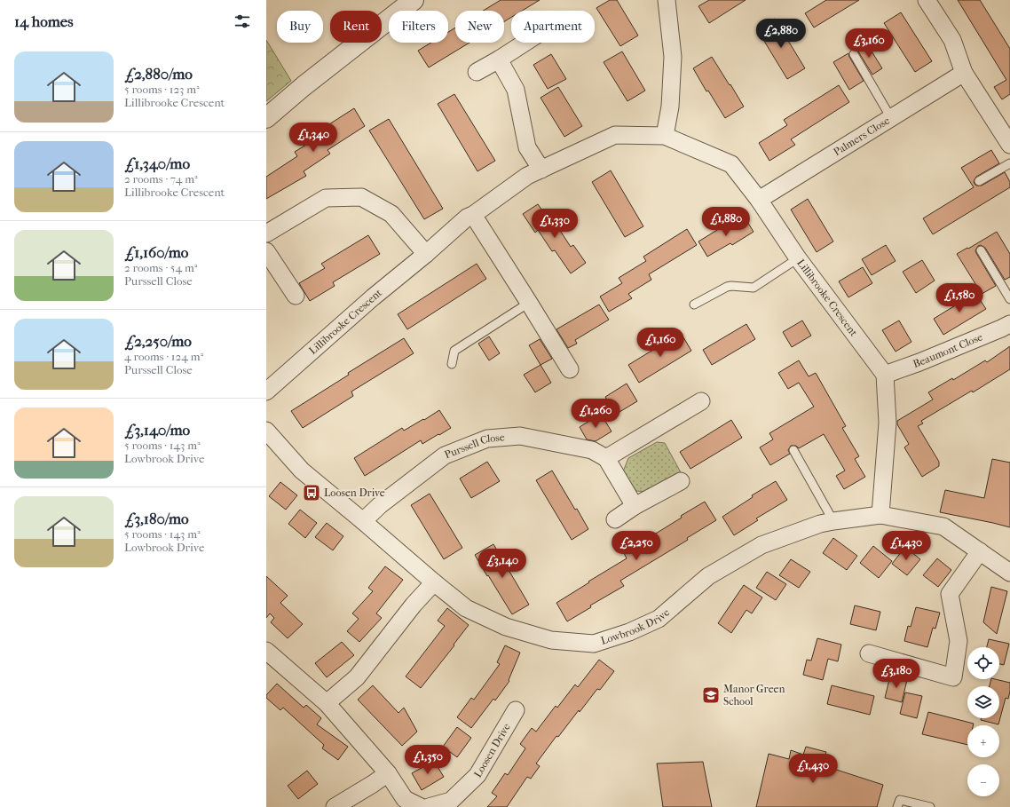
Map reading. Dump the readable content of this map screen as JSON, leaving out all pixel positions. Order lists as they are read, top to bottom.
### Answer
{
  "streets": {
    "street": [
      "Palmers Close",
      "Lillibrooke Crescent",
      "Beaumont Close",
      "Purssell Close",
      "Lowbrook Drive",
      "Loosen Drive"
    ]
  },
  "crossings": [
    ["Palmers Close", "Lillibrooke Crescent"],
    ["Lillibrooke Crescent", "Beaumont Close"],
    ["Purssell Close", "Lowbrook Drive"]
  ],
  "places": {
    "bus stop": ["Loosen Drive"],
    "school or university": ["Manor Green School"]
  },
  "page": {
    "heading": "14 homes",
    "chip": [
      "Buy",
      "Rent",
      "Filters",
      "New",
      "Apartment"
    ],
    "price": [
      "£2,880",
      "£3,160",
      "£1,340",
      "£1,880",
      "£1,330",
      "£1,580",
      "£1,160",
      "£1,260",
      "£2,250",
      "£1,430",
      "£3,140",
      "£3,180",
      "£1,350",
      "£1,430"
    ],
    "list": [
      {
        "name": "£2,880/mo",
        "note": "5 rooms · 123 m² · Lillibrooke Crescent"
      },
      {
        "name": "£1,340/mo",
        "note": "2 rooms · 74 m² · Lillibrooke Crescent"
      },
      {
        "name": "£1,160/mo",
        "note": "2 rooms · 54 m² · Purssell Close"
      },
      {
        "name": "£2,250/mo",
        "note": "4 rooms · 124 m² · Purssell Close"
      },
      {
        "name": "£3,140/mo",
        "note": "5 rooms · 143 m² · Lowbrook Drive"
      },
      {
        "name": "£3,180/mo",
        "note": "5 rooms · 143 m² · Lowbrook Drive"
      }
    ],
    "map_buttons": ["+", "−"]
  }
}
